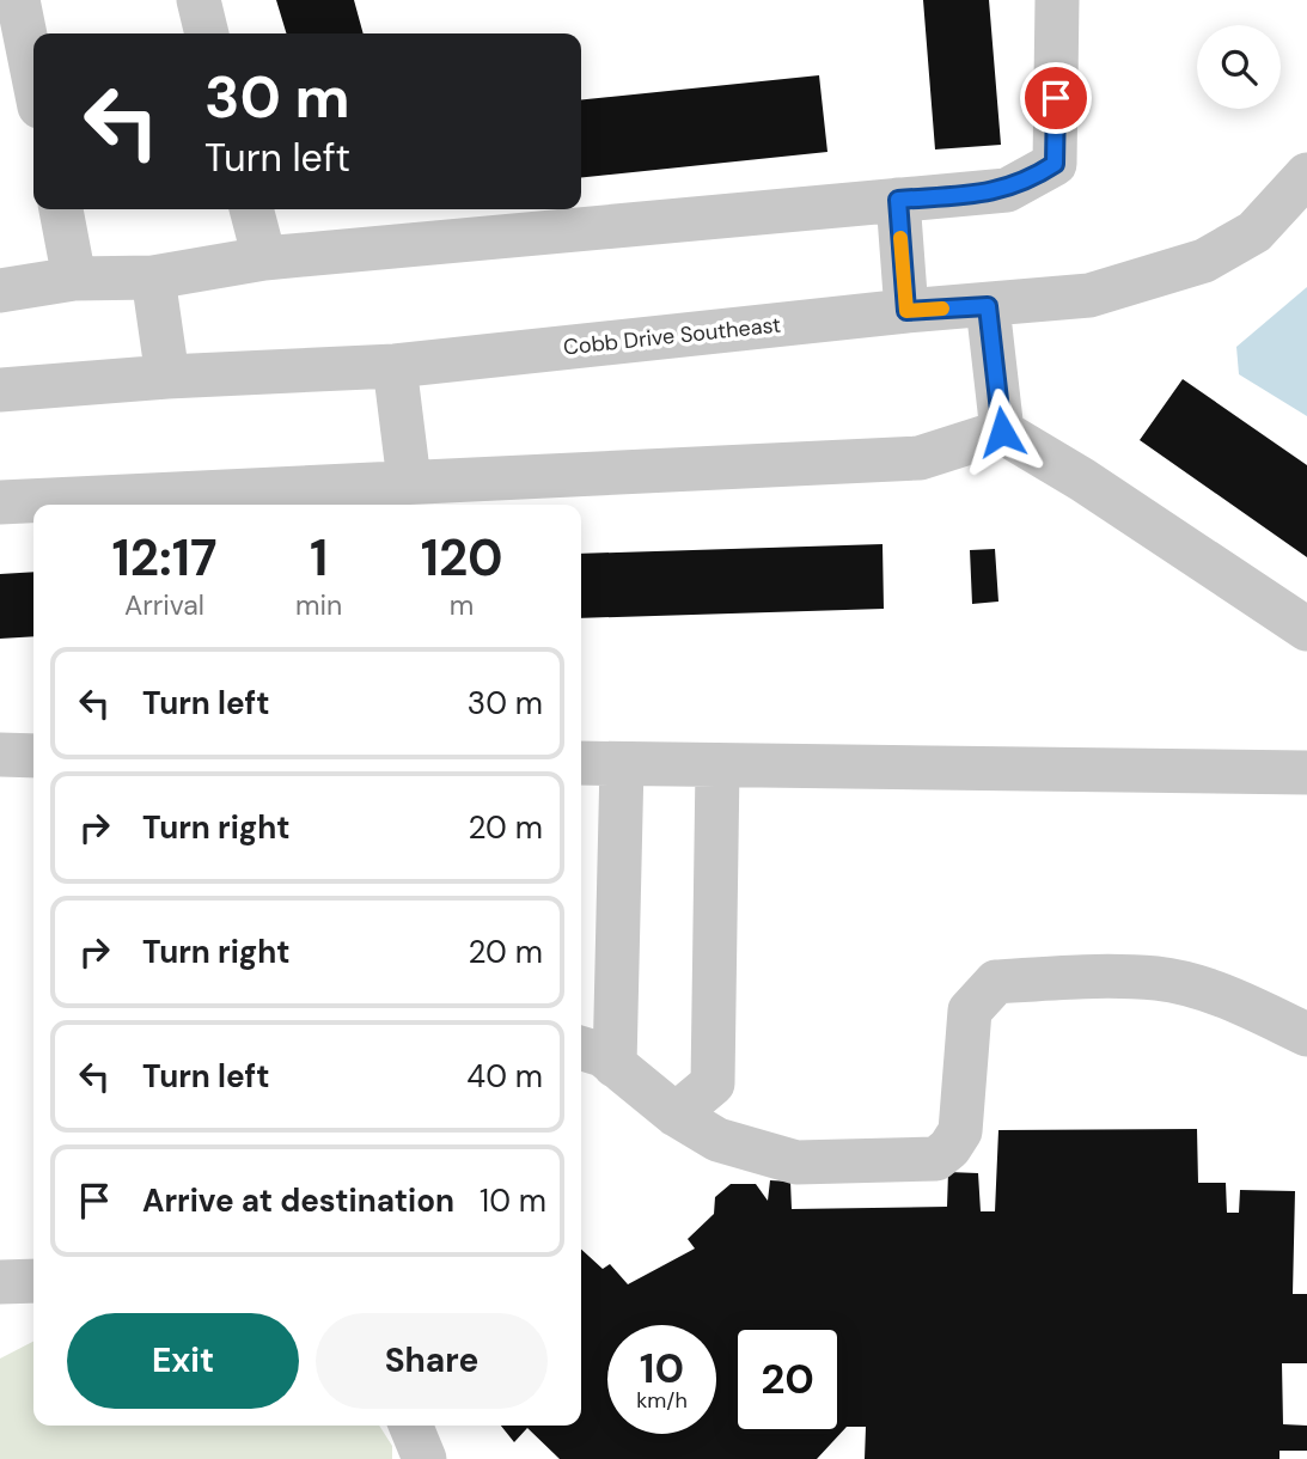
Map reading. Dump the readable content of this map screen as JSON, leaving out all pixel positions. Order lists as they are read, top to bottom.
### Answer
{
  "streets": {
    "street": ["Cobb Drive Southeast"]
  },
  "page": {
    "turn": ["30 m", "Turn left"],
    "eta": [
      "12:17",
      "Arrival",
      "1",
      "min",
      "120",
      "m"
    ],
    "list": [
      {
        "name": "Turn left",
        "value": "30 m"
      },
      {
        "name": "Turn right",
        "value": "20 m"
      },
      {
        "name": "Turn right",
        "value": "20 m"
      },
      {
        "name": "Turn left",
        "value": "40 m"
      },
      {
        "name": "Arrive at destination",
        "value": "10 m"
      }
    ],
    "buttons": ["Exit", "Share"],
    "speed": "10 km/h",
    "limit": "20"
  }
}
